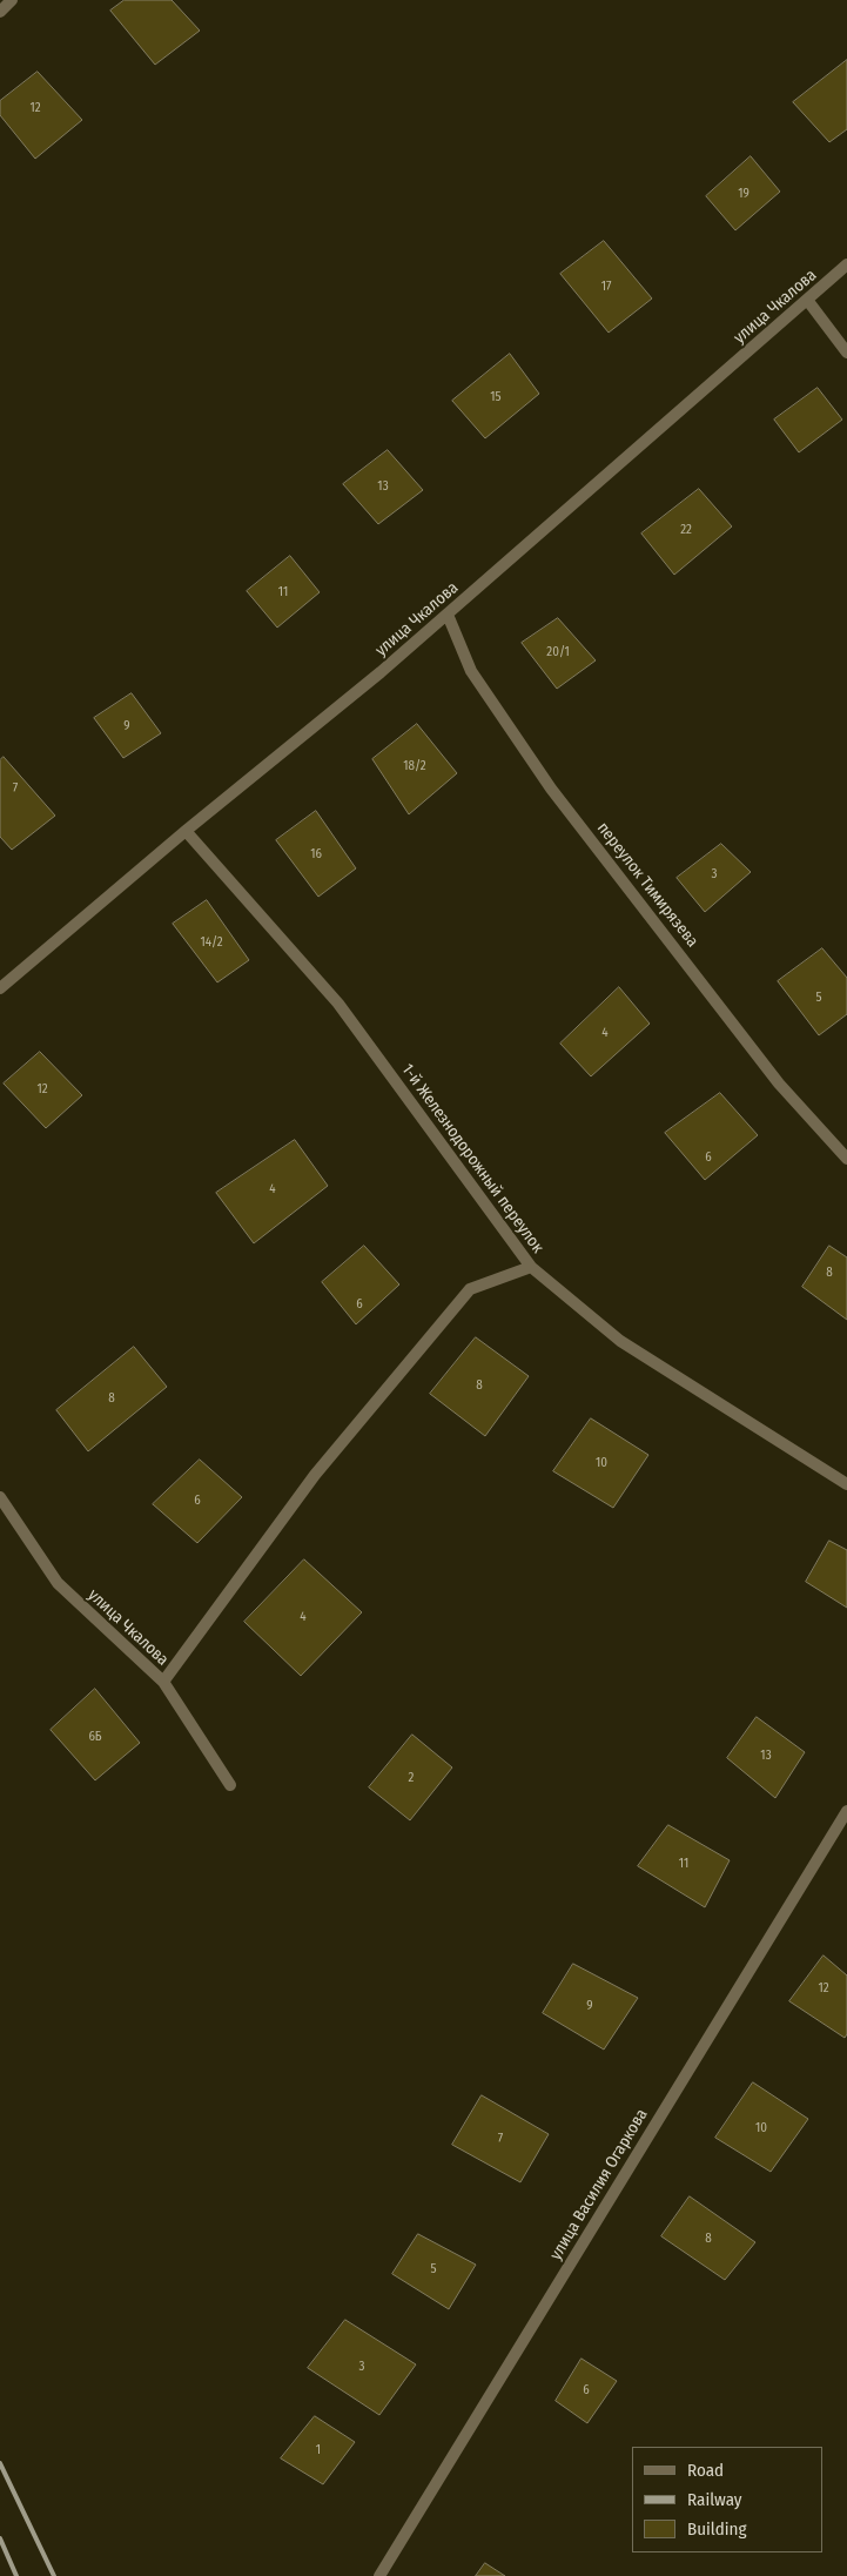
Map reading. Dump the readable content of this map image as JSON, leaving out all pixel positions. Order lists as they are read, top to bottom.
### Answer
{
  "streets": {
    "street": [
      "улица Чкалова",
      "переулок Тимирязева",
      "1-й Железнодорожный переулок",
      "улица Василия Огаркова"
    ]
  },
  "crossings": [
    ["улица Чкалова", "переулок Тимирязева"],
    ["улица Чкалова", "1-й Железнодорожный переулок"]
  ],
  "house_numbers": [
    "12",
    "19",
    "17",
    "15",
    "13",
    "22",
    "11",
    "20/1",
    "9",
    "18/2",
    "7",
    "16",
    "3",
    "14/2",
    "5",
    "4",
    "12",
    "6",
    "4",
    "8",
    "6",
    "8",
    "8",
    "10",
    "6",
    "4",
    "6Б",
    "13",
    "2",
    "11",
    "12",
    "9",
    "10",
    "7",
    "8",
    "5",
    "3",
    "6",
    "1"
  ],
  "legend": ["Road", "Railway", "Building"]
}
